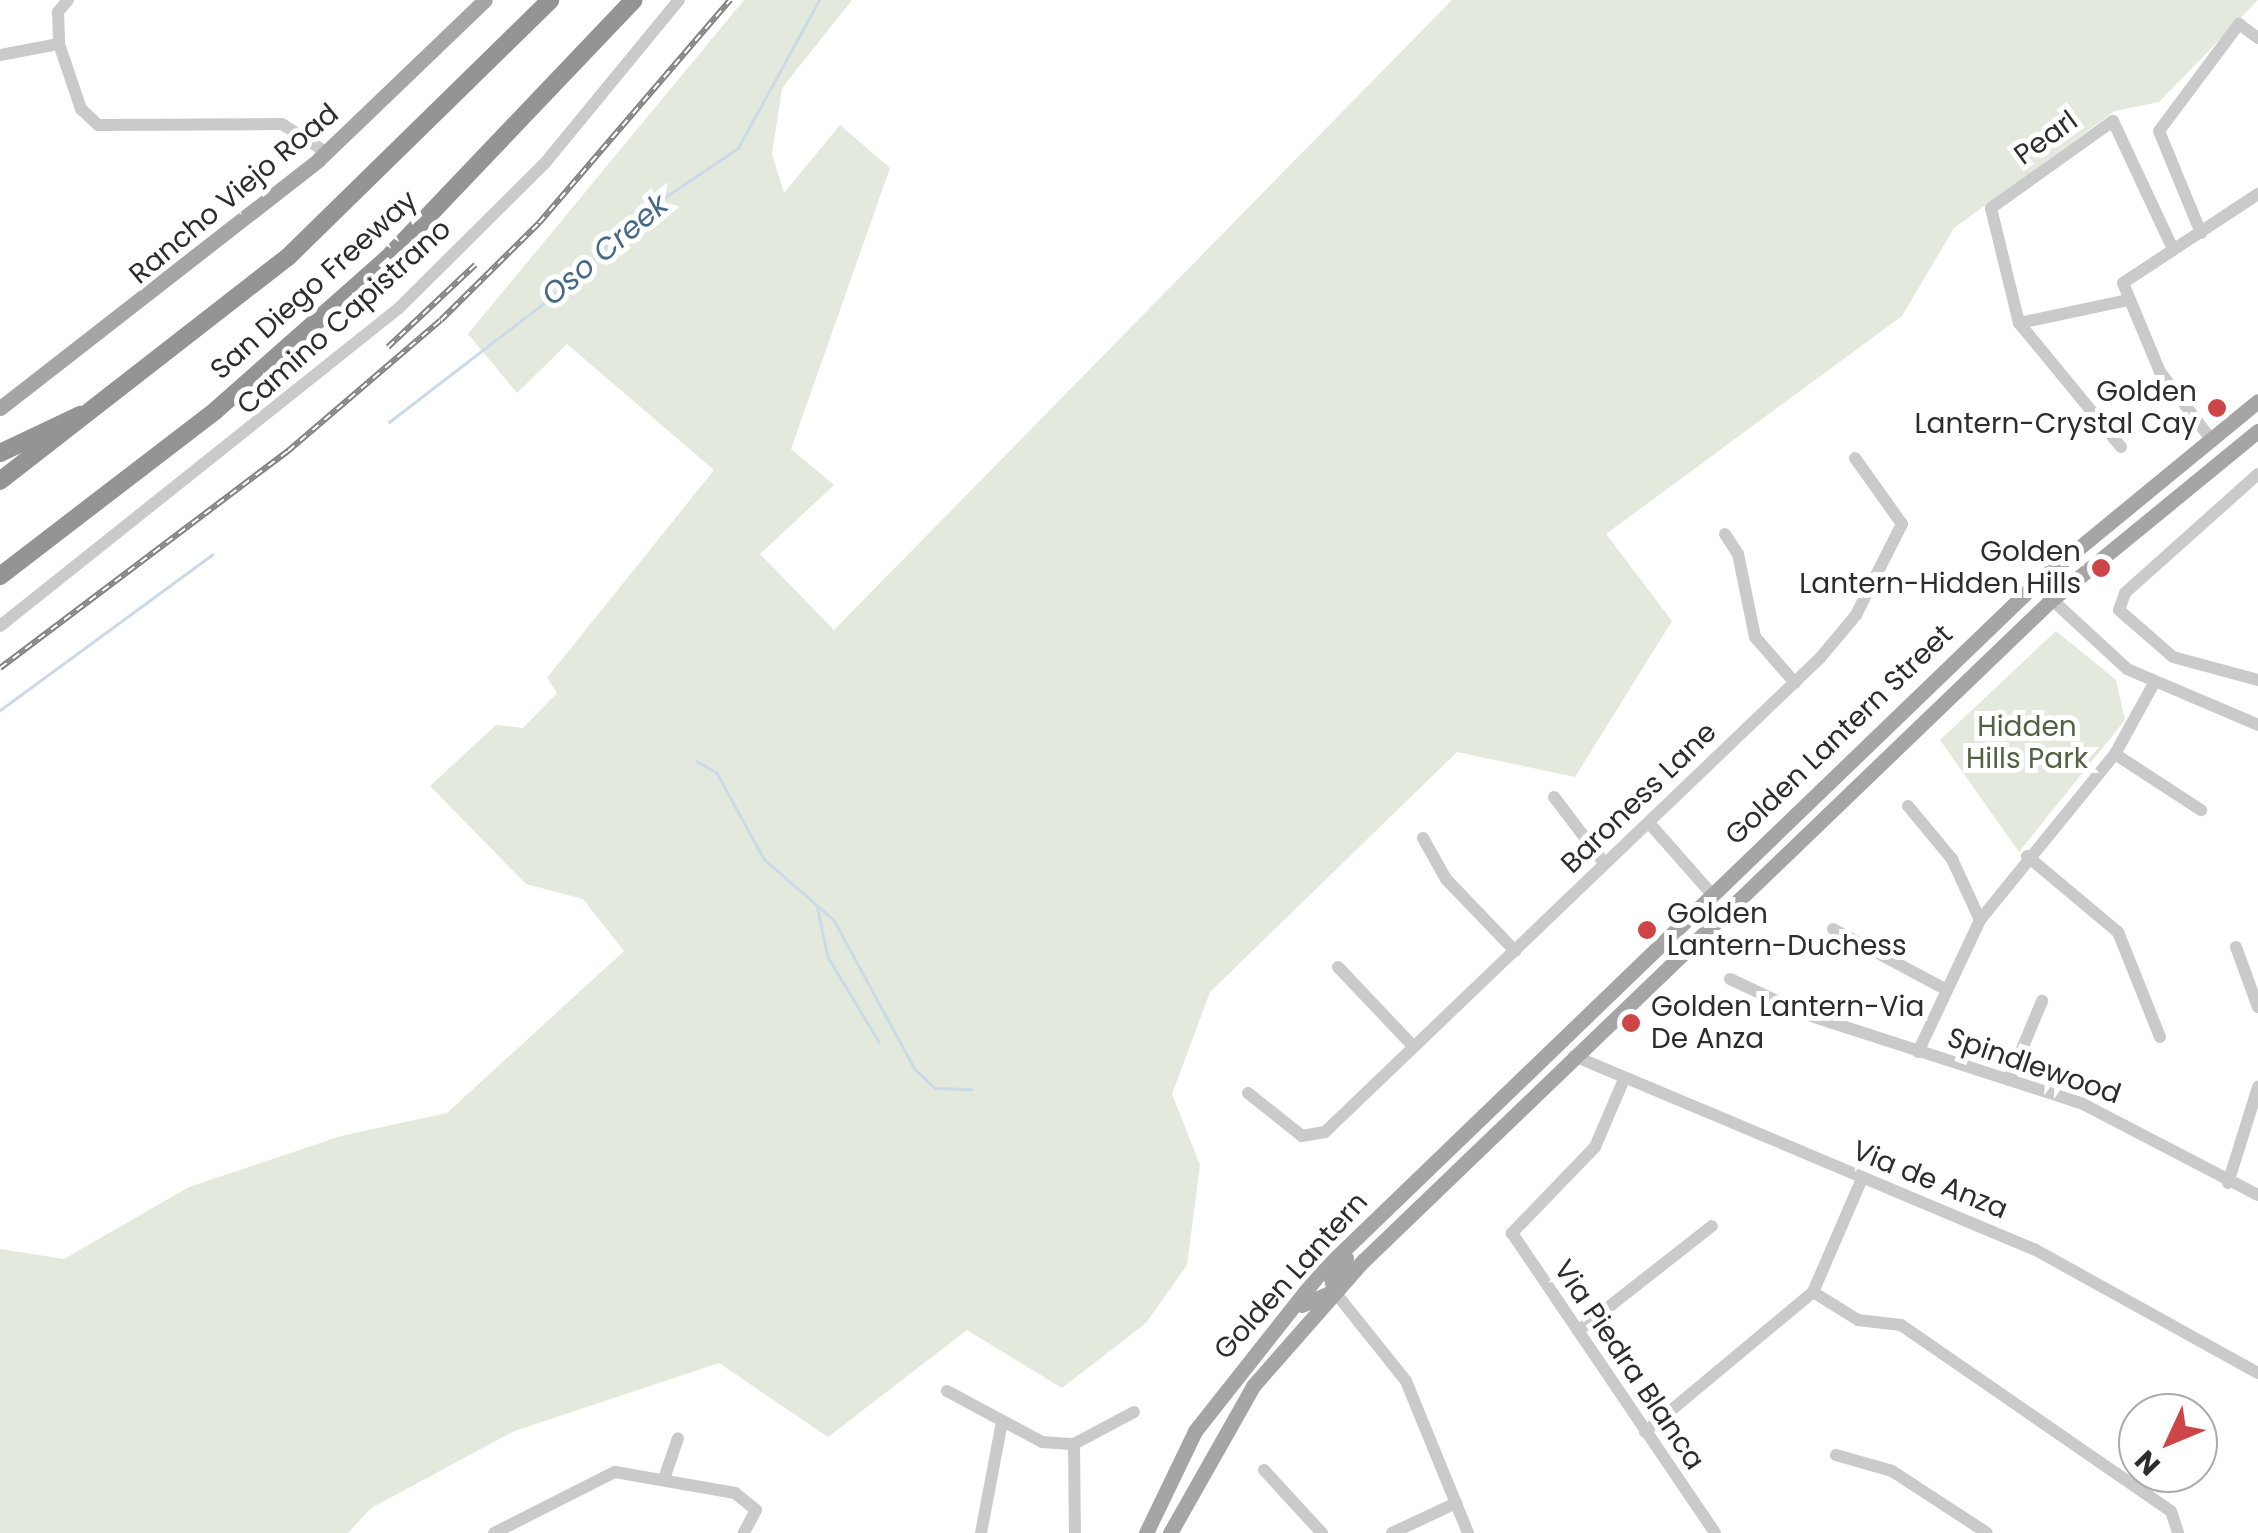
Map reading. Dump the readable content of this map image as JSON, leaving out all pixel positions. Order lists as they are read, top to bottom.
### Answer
{
  "streets": {
    "highway": ["San Diego Freeway"],
    "main road": ["Rancho Viejo Road", "Golden Lantern Street", "Golden Lantern"],
    "street": [
      "Pearl",
      "Camino Capistrano",
      "Baroness Lane",
      "Spindlewood",
      "Via de Anza",
      "Via Piedra Blanca"
    ]
  },
  "crossings": [
    ["Golden Lantern Street", "Via de Anza"],
    ["Golden Lantern Street", "Golden Lantern"],
    ["Via de Anza", "Golden Lantern"],
    ["Via de Anza", "Via Piedra Blanca"]
  ],
  "water": ["Oso Creek"],
  "parks": ["Hidden Hills Park"],
  "places": [
    "Golden Lantern-Crystal Cay",
    "Golden Lantern-Hidden Hills",
    "Golden Lantern-Duchess",
    "Golden Lantern-Via De Anza"
  ],
  "north": "bottom left"
}
